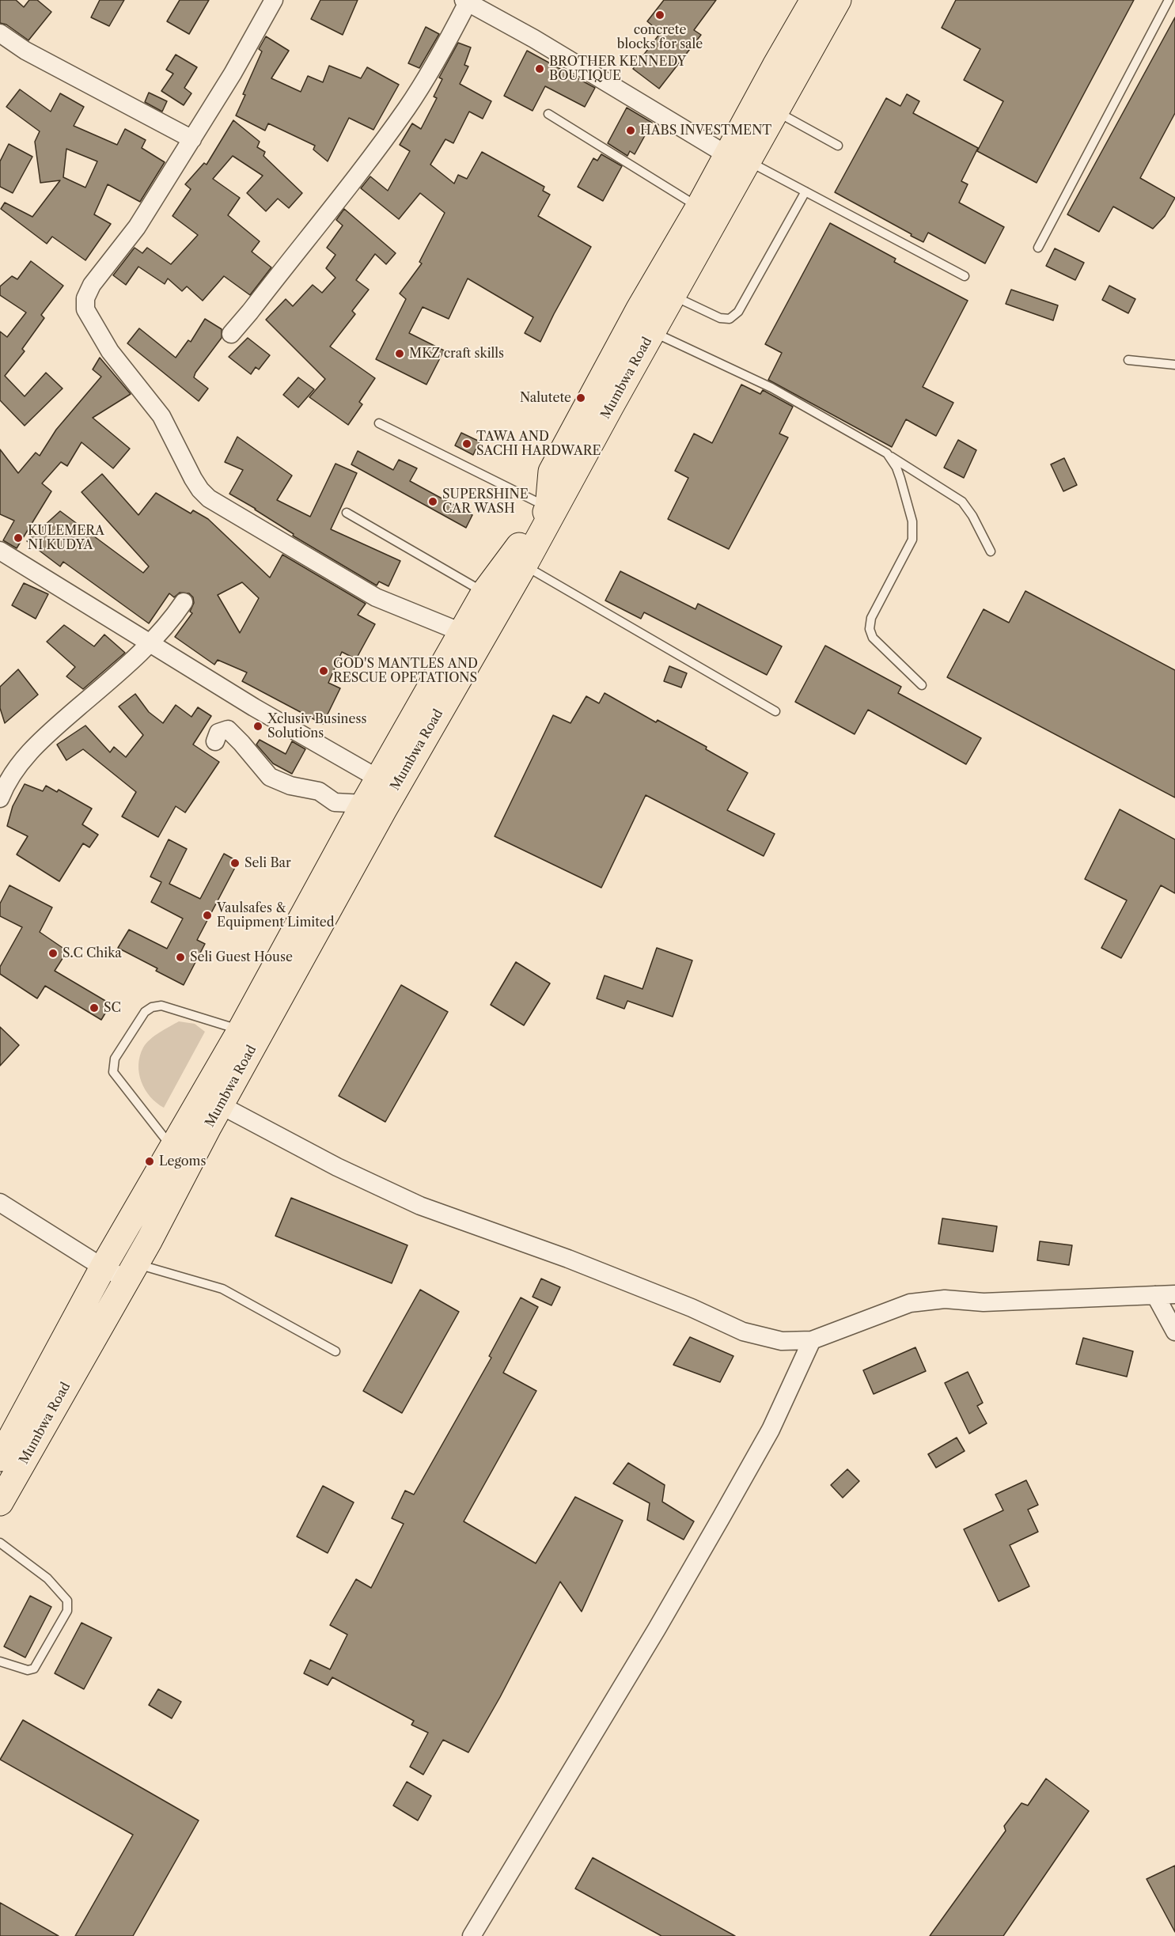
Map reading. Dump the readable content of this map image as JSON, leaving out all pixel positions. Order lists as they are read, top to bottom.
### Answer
{
  "streets": {
    "main road": ["Mumbwa Road"]
  },
  "places": [
    "concrete blocks for sale",
    "BROTHER KENNEDY BOUTIQUE",
    "HABS INVESTMENT",
    "MKZ craft skills",
    "Nalutete",
    "TAWA AND SACHI HARDWARE",
    "SUPERSHINE CAR WASH",
    "KULEMERA NI KUDYA",
    "GOD'S MANTLES AND RESCUE OPETATIONS",
    "Xclusiv Business Solutions",
    "Seli Bar",
    "Vaulsafes & Equipment Limited",
    "S.C Chika",
    "Seli Guest House",
    "SC",
    "Legoms"
  ]
}
